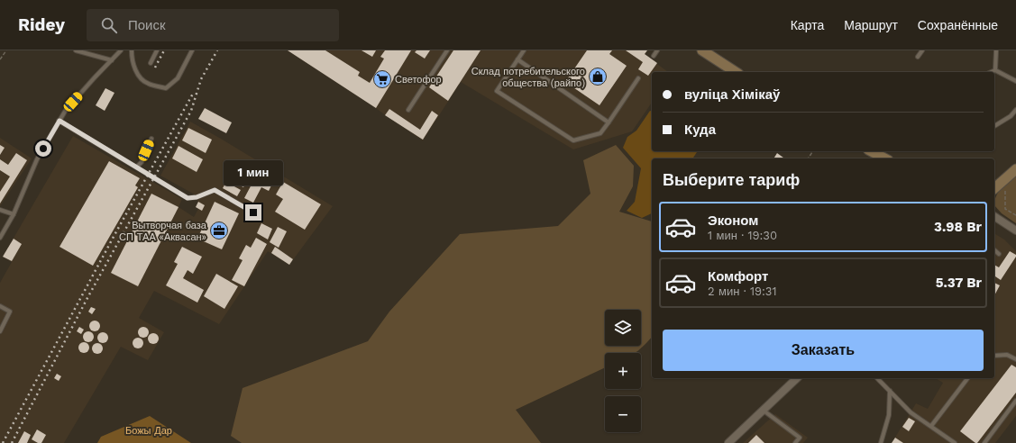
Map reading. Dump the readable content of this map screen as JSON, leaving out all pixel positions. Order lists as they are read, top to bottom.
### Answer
{
  "parks": ["Божы Дар"],
  "places": {
    "shop": ["Склад потребительского общества (райпо)"],
    "supermarket": ["Светофор"],
    "office": ["Вытворчая база СП ТАА «Аквасан»"]
  },
  "page": {
    "header": "Ridey",
    "search": "Поиск",
    "nav": ["Карта", "Маршрут", "Сохранённые"],
    "banner": ["вуліца Хімікаў", "Куда"],
    "heading": "Выберите тариф",
    "bubble": "1 мин",
    "list": [
      {
        "name": "Эконом",
        "note": "1 мин · 19:30",
        "value": "3.98 Br"
      },
      {
        "name": "Комфорт",
        "note": "2 мин · 19:31",
        "value": "5.37 Br"
      }
    ],
    "map_buttons": ["+", "−"],
    "buttons": "Заказать"
  }
}
